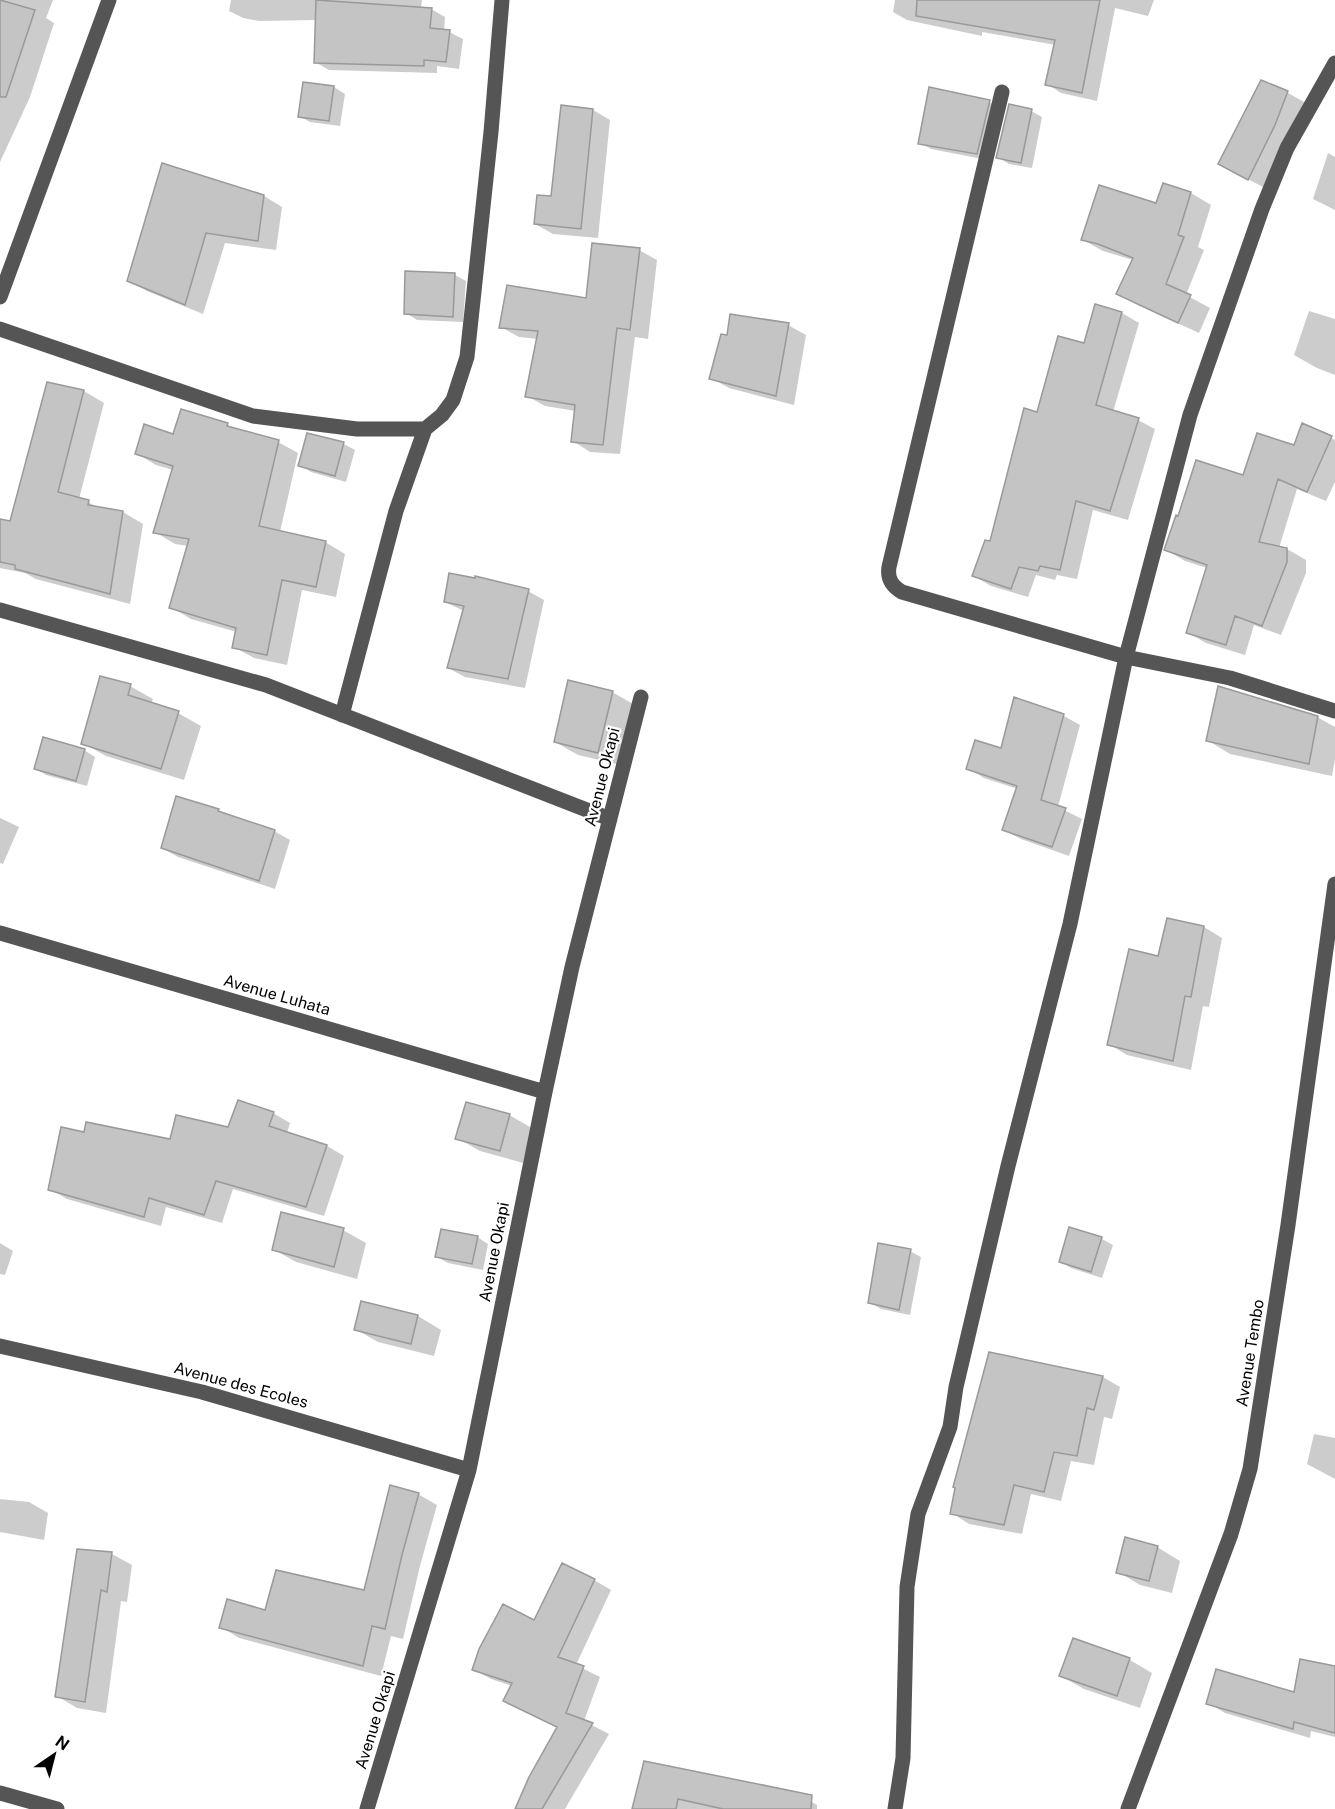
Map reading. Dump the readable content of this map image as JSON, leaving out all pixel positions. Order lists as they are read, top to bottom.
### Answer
{
  "streets": {
    "street": [
      "Avenue Okapi",
      "Avenue Luhata",
      "Avenue Tembo",
      "Avenue des Ecoles"
    ]
  },
  "crossings": [
    ["Avenue Okapi", "Avenue Luhata"],
    ["Avenue Okapi", "Avenue des Ecoles"]
  ],
  "north": "top right"
}
